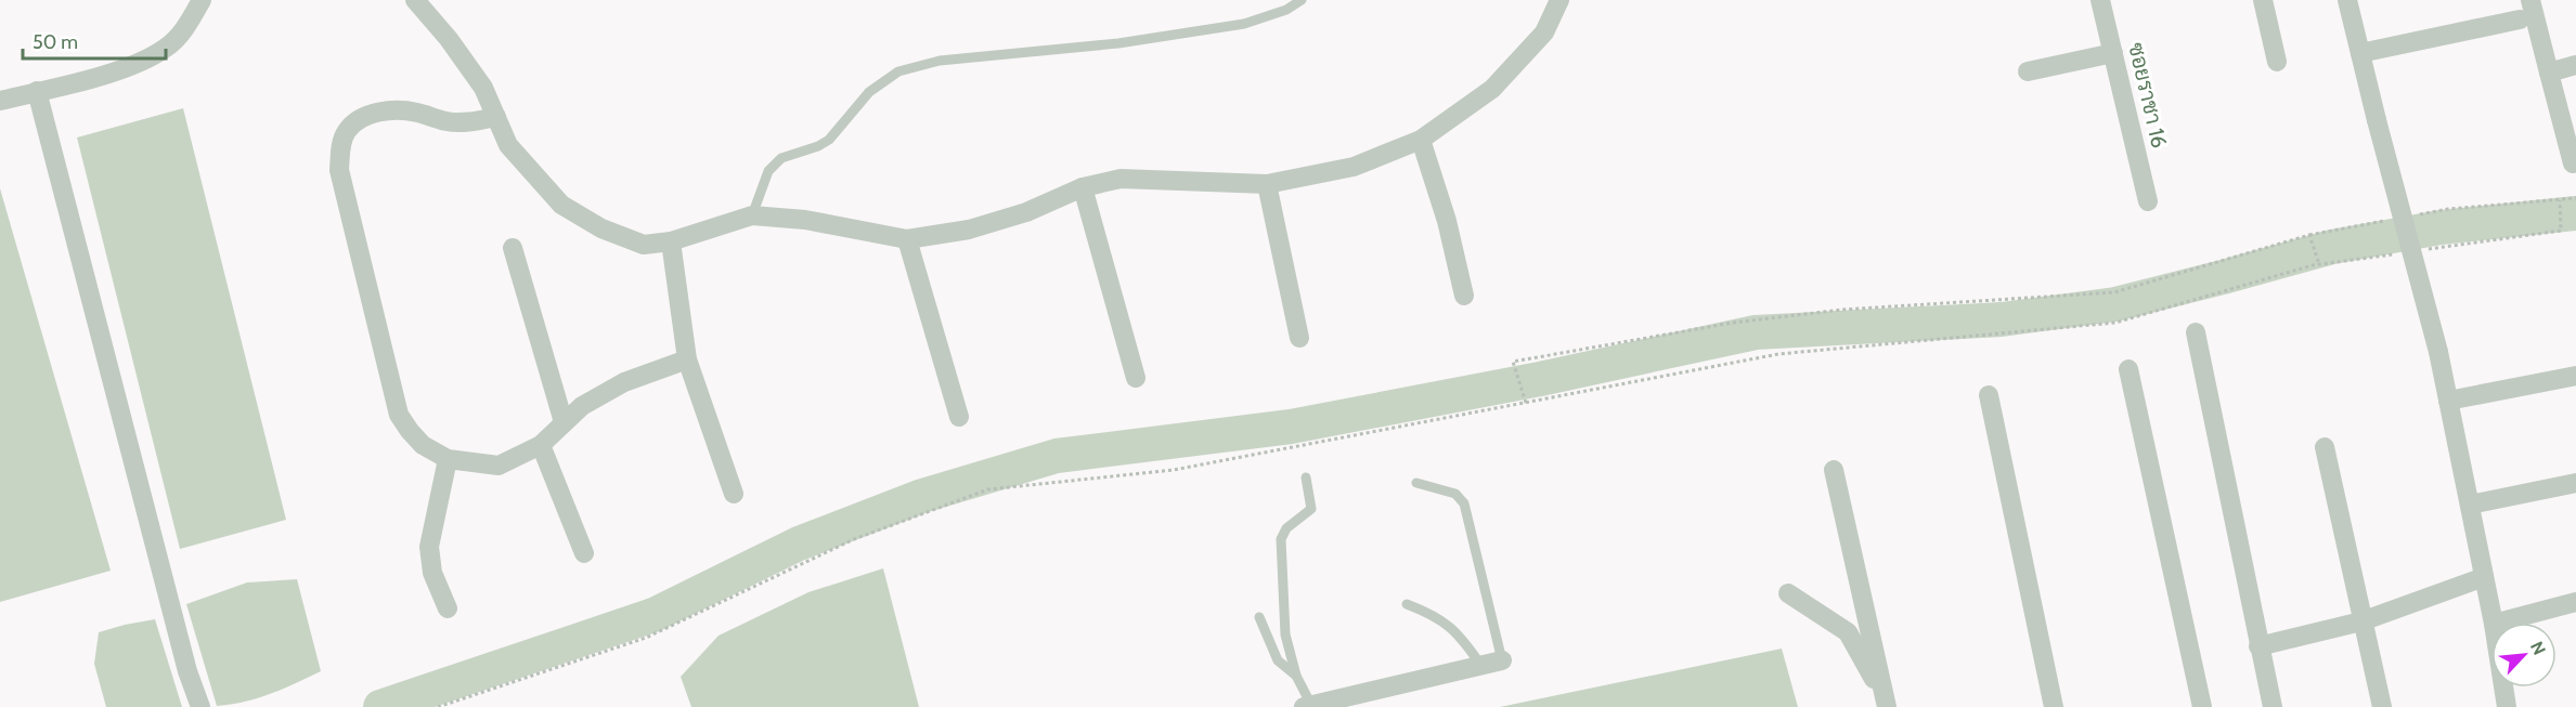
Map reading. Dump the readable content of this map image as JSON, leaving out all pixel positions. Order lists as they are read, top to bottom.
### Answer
{
  "streets": {
    "street": ["ซอยราชา 16"]
  },
  "scale_bar": "50 m",
  "north": "top right"
}
